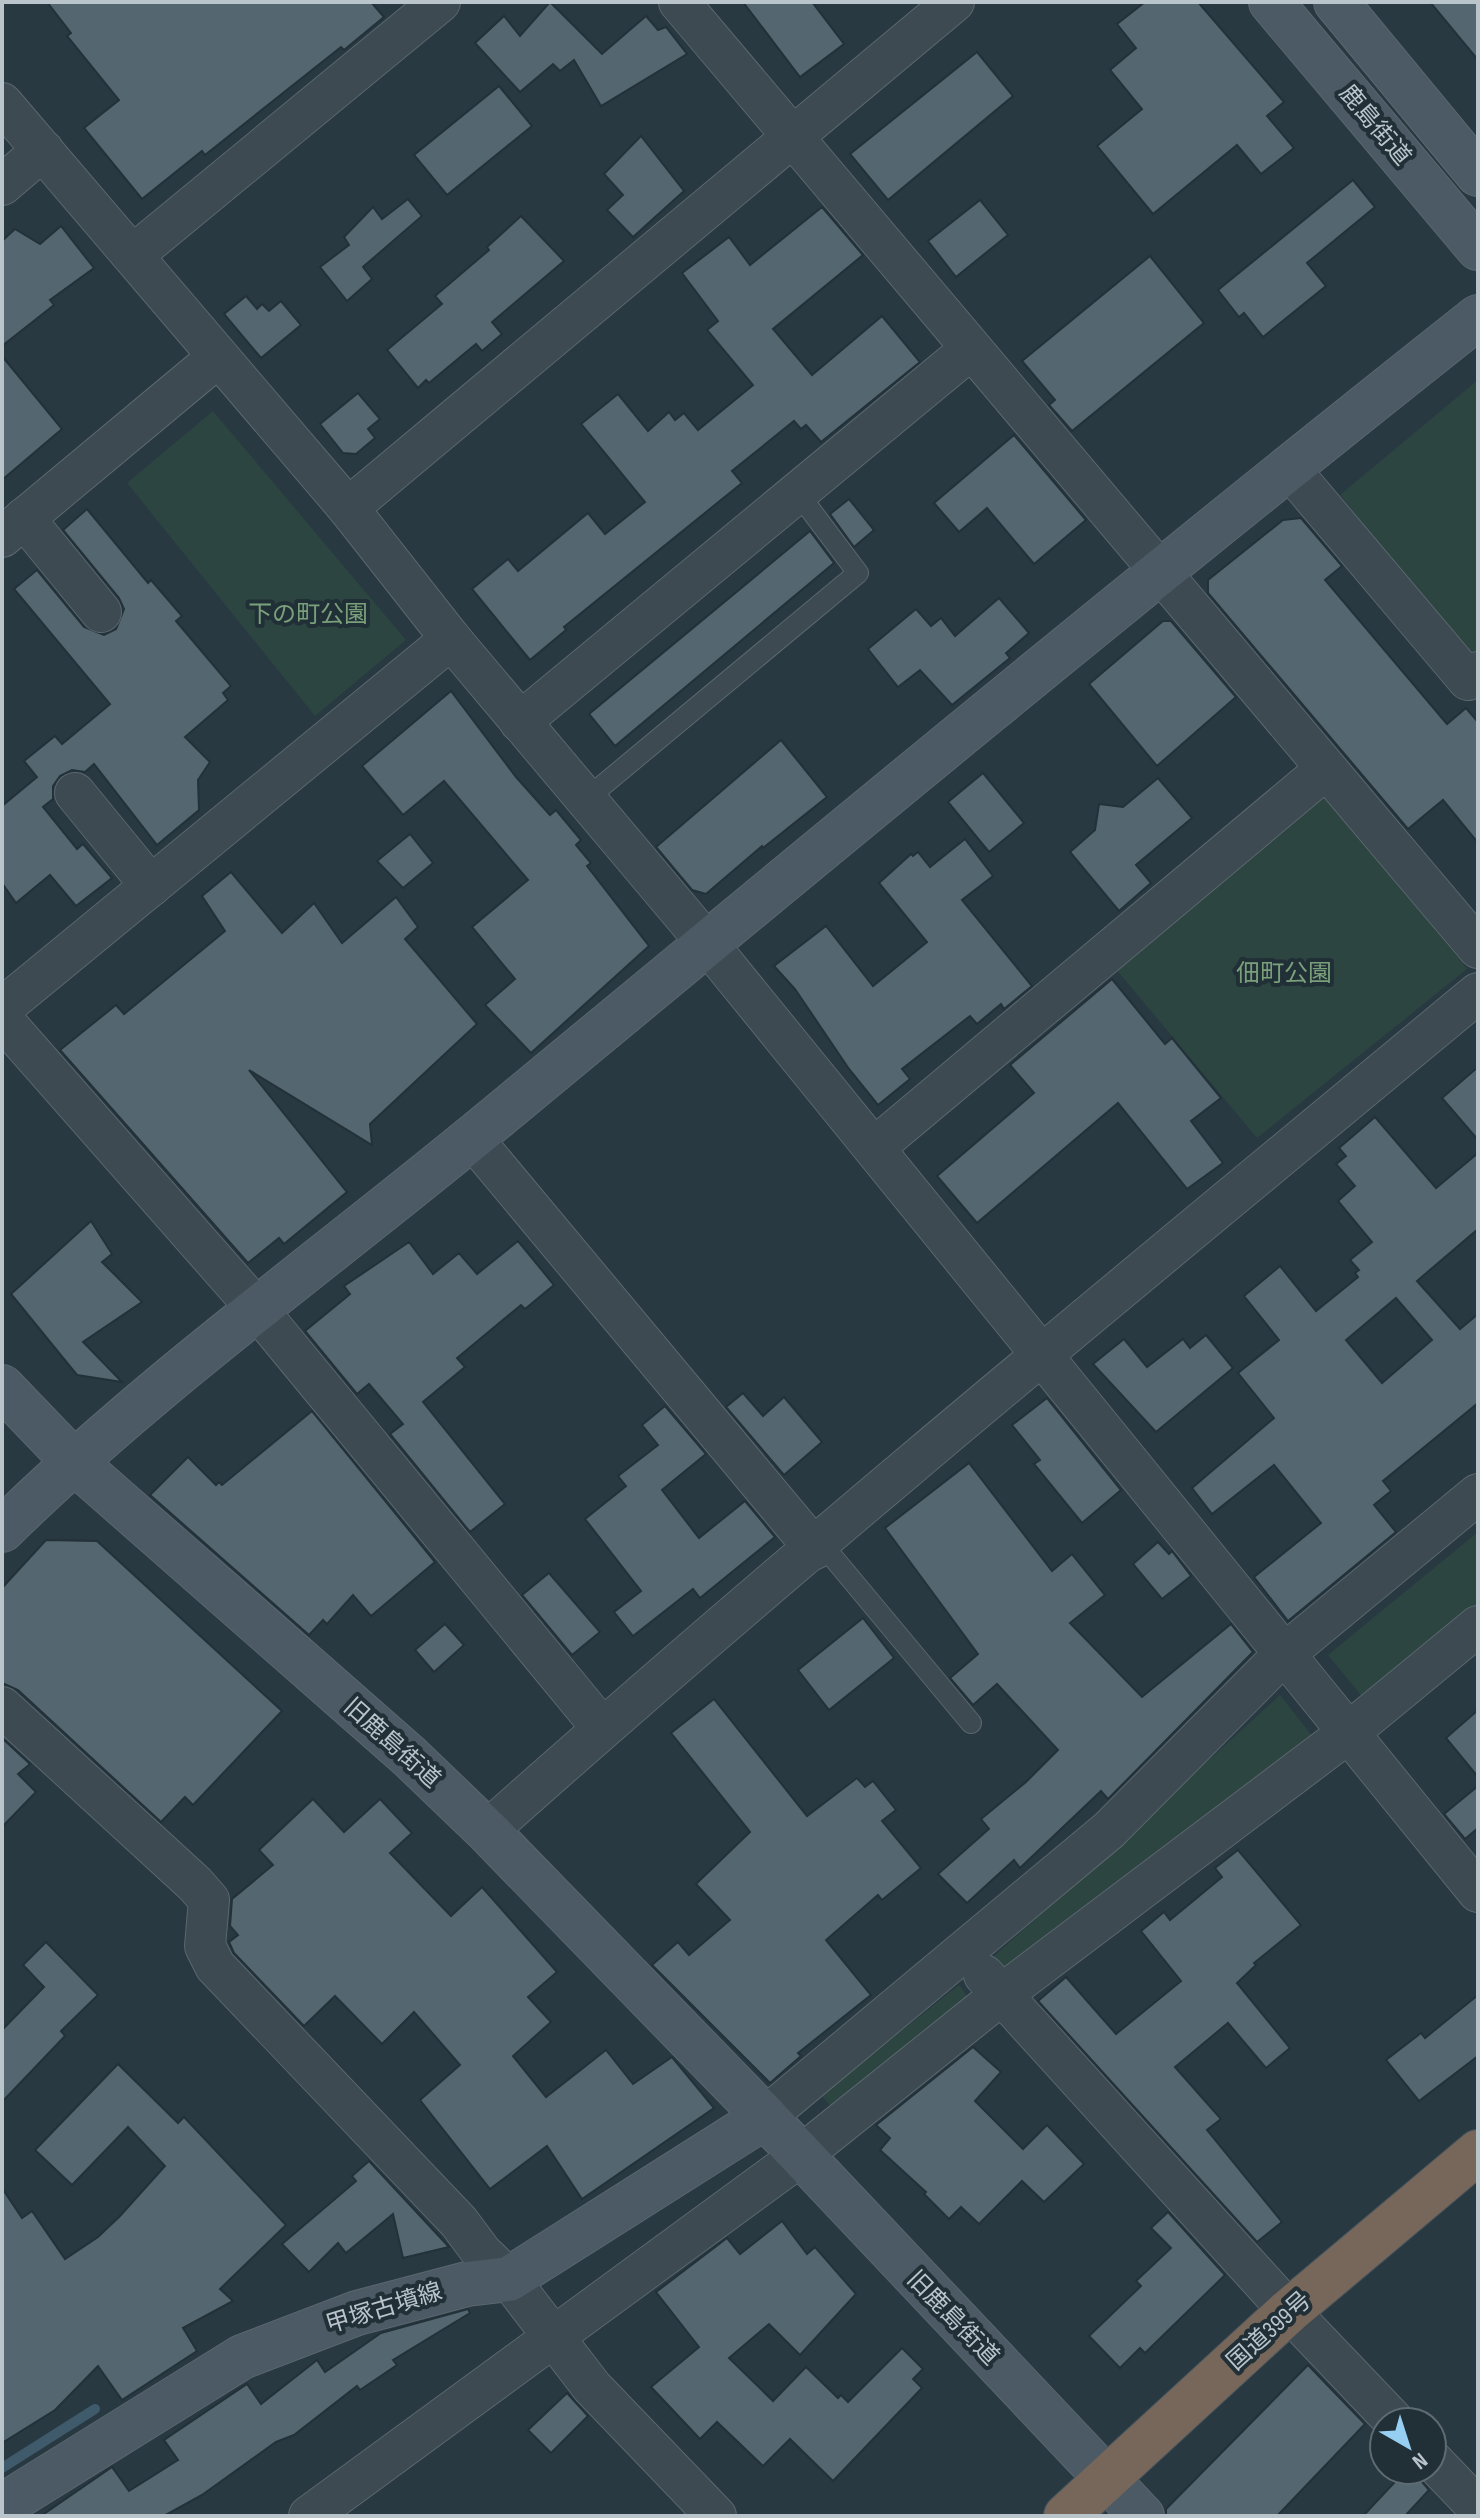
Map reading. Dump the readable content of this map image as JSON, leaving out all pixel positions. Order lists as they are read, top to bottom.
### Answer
{
  "streets": {
    "highway": ["国道399号"],
    "street": ["鹿島街道", "旧鹿島街道", "甲塚古墳線"]
  },
  "crossings": [
    ["旧鹿島街道", "甲塚古墳線"],
    ["旧鹿島街道", "国道399号"]
  ],
  "parks": ["下の町公園", "佃町公園"],
  "north": "bottom right"
}
